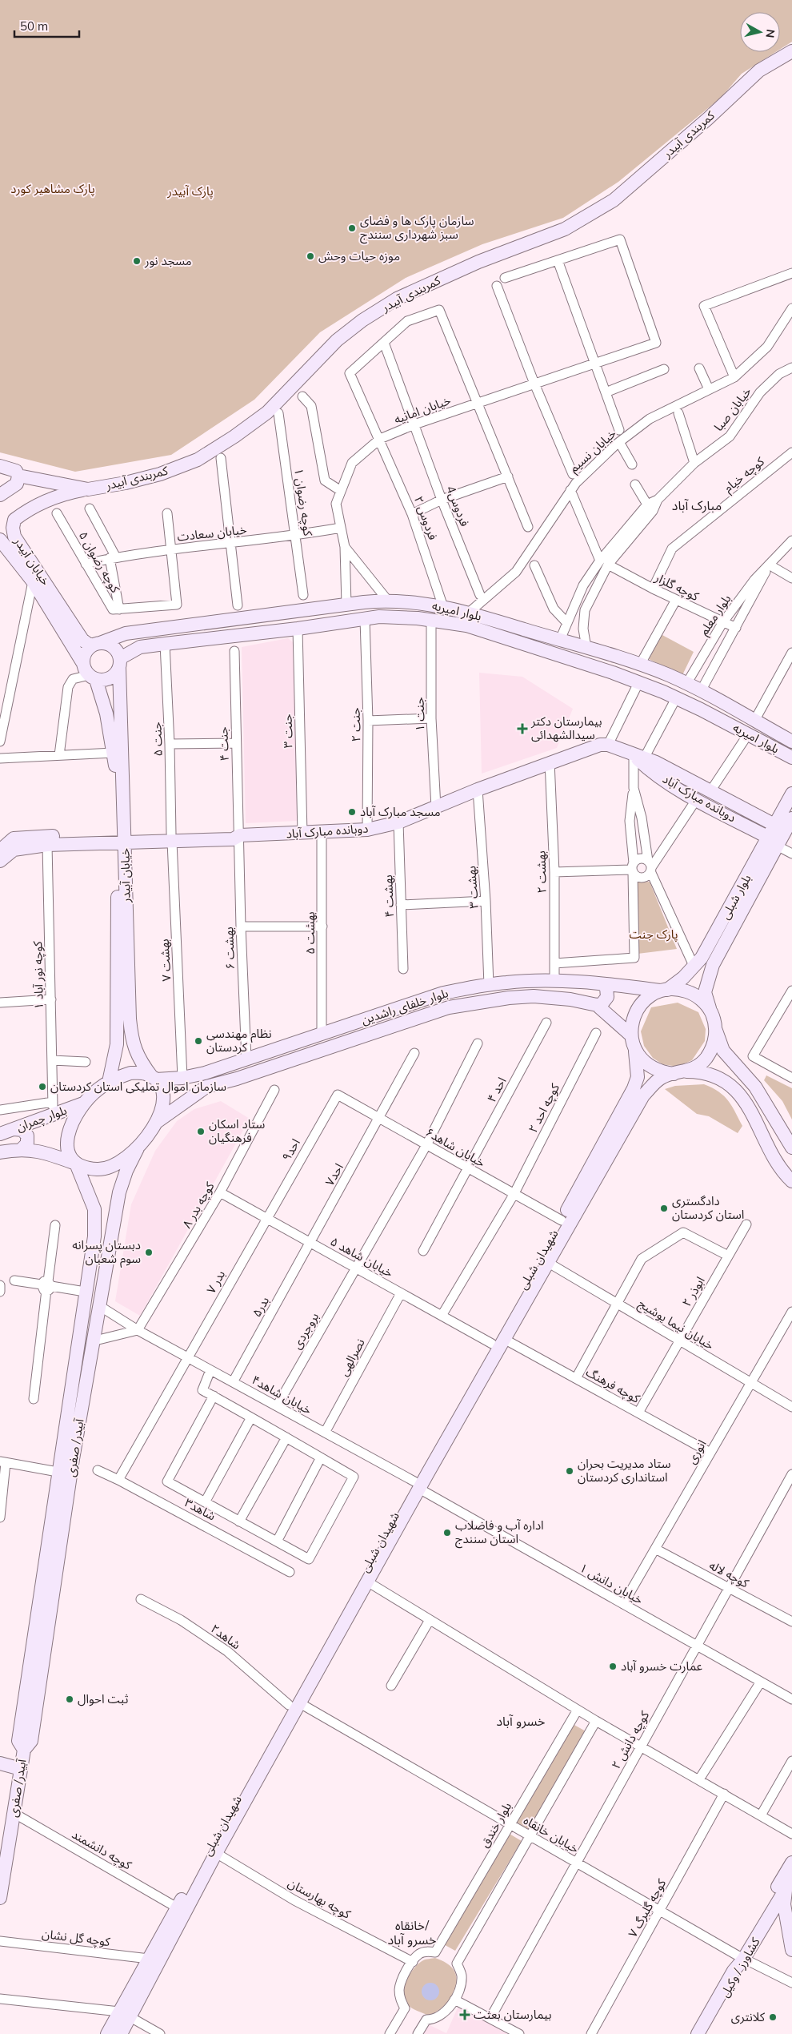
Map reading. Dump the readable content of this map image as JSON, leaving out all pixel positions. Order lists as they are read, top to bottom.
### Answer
{
  "streets": {
    "street": [
      "کمربندی آبیدر",
      "خیابان صبا",
      "خیابان امانیه",
      "خیابان نسیم",
      "کوچه خیام",
      "کوچه رضوان ۱",
      "فردوس4",
      "فردوس ۲",
      "خیابان سعادت",
      "خیابان آبیدر",
      "کوچه رضوان ۵",
      "کوچه گلزار",
      "بلوار امیریه",
      "بلوار معلم",
      "جنت ۱",
      "جنت ۲",
      "جنت ۳",
      "جنت ۵",
      "جنت ۴",
      "دوبانده مبارک آباد",
      "بهشت ۲",
      "بهشت ۳",
      "بهشت ۴",
      "بلوار شبلی",
      "بهشت ۵",
      "بهشت ۶",
      "بهشت ۷",
      "کوچه نور آباد ۱",
      "بلوار خلفای راشدین",
      "احد ۴",
      "کوچه احد ۲",
      "بلوار چمران",
      "خیابان شاهد۶",
      "احد۹",
      "احد۷",
      "کوچه بدر ۸",
      "خیابان شاهد ۵",
      "شهیدان شبلی",
      "بدر ۷",
      "ابوذر ۲",
      "بدر۵",
      "خیابان نیما یوشیج",
      "بروجردی",
      "نصرالهی",
      "کوچه فرهنگ",
      "خیابان شاهد۴",
      "آبیدر/ صفری",
      "انوری",
      "شاهد۳",
      "کوچه لاله",
      "خیابان دانش ۱",
      "شاهد۲",
      "کوچه دانش ۲",
      "بلوار خندق",
      "خیابان خانقاه",
      "کوچه دانشمند",
      "کوچه بهارستان",
      "کوچه گلبرگ ۷",
      "کوچه گل نشان",
      "کشاورز / وکیل"
    ]
  },
  "crossings": [
    ["کمربندی آبیدر", "خیابان آبیدر"],
    ["خیابان صبا", "کوچه گلزار"],
    ["خیابان صبا", "بلوار امیریه"],
    ["خیابان امانیه", "فردوس4"],
    ["خیابان امانیه", "فردوس ۲"],
    ["خیابان امانیه", "خیابان سعادت"],
    ["خیابان امانیه", "بلوار امیریه"],
    ["خیابان نسیم", "بلوار امیریه"],
    ["کوچه خیام", "کوچه گلزار"],
    ["کوچه رضوان ۱", "خیابان سعادت"],
    ["فردوس4", "فردوس ۲"],
    ["فردوس ۲", "بلوار امیریه"],
    ["خیابان سعادت", "کوچه رضوان ۵"],
    ["خیابان آبیدر", "بلوار امیریه"],
    ["خیابان آبیدر", "دوبانده مبارک آباد"],
    ["خیابان آبیدر", "بلوار خلفای راشدین"],
    ["خیابان آبیدر", "بلوار چمران"],
    ["خیابان آبیدر", "آبیدر/ صفری"],
    ["کوچه گلزار", "بلوار معلم"],
    ["بلوار امیریه", "بلوار معلم"],
    ["بلوار امیریه", "جنت ۱"],
    ["بلوار امیریه", "جنت ۲"],
    ["بلوار امیریه", "جنت ۳"],
    ["بلوار امیریه", "جنت ۵"],
    ["جنت ۱", "دوبانده مبارک آباد"],
    ["جنت ۲", "دوبانده مبارک آباد"],
    ["جنت ۳", "دوبانده مبارک آباد"],
    ["جنت ۵", "دوبانده مبارک آباد"],
    ["جنت ۵", "بهشت ۷"],
    ["جنت ۴", "دوبانده مبارک آباد"],
    ["جنت ۴", "بهشت ۶"],
    ["دوبانده مبارک آباد", "بهشت ۲"],
    ["دوبانده مبارک آباد", "بهشت ۳"],
    ["دوبانده مبارک آباد", "بهشت ۴"],
    ["دوبانده مبارک آباد", "بلوار شبلی"],
    ["دوبانده مبارک آباد", "بهشت ۵"],
    ["دوبانده مبارک آباد", "بهشت ۶"],
    ["دوبانده مبارک آباد", "بهشت ۷"],
    ["بهشت ۲", "بلوار خلفای راشدین"],
    ["بهشت ۳", "بلوار خلفای راشدین"],
    ["بلوار شبلی", "بلوار خلفای راشدین"],
    ["بلوار شبلی", "شهیدان شبلی"],
    ["بهشت ۵", "بلوار خلفای راشدین"],
    ["بهشت ۶", "بلوار خلفای راشدین"],
    ["بهشت ۷", "بلوار خلفای راشدین"],
    ["بلوار خلفای راشدین", "بلوار چمران"],
    ["بلوار خلفای راشدین", "شهیدان شبلی"],
    ["بلوار خلفای راشدین", "آبیدر/ صفری"],
    ["احد ۴", "خیابان شاهد۶"],
    ["کوچه احد ۲", "خیابان شاهد۶"],
    ["کوچه احد ۲", "خیابان شاهد ۵"],
    ["بلوار چمران", "آبیدر/ صفری"],
    ["خیابان شاهد۶", "احد۹"],
    ["خیابان شاهد۶", "احد۷"],
    ["خیابان شاهد۶", "شهیدان شبلی"],
    ["خیابان شاهد۶", "بروجردی"],
    ["احد۹", "خیابان شاهد ۵"],
    ["احد۹", "بدر ۷"],
    ["احد۷", "خیابان شاهد ۵"],
    ["احد۷", "بدر۵"],
    ["کوچه بدر ۸", "خیابان شاهد ۵"],
    ["کوچه بدر ۸", "خیابان شاهد۴"],
    ["خیابان شاهد ۵", "شهیدان شبلی"],
    ["خیابان شاهد ۵", "بدر ۷"],
    ["خیابان شاهد ۵", "بدر۵"],
    ["خیابان شاهد ۵", "بروجردی"],
    ["خیابان شاهد ۵", "نصرالهی"],
    ["شهیدان شبلی", "خیابان نیما یوشیج"],
    ["شهیدان شبلی", "کوچه فرهنگ"],
    ["شهیدان شبلی", "خیابان شاهد۴"],
    ["شهیدان شبلی", "خیابان دانش ۱"],
    ["شهیدان شبلی", "شاهد۲"],
    ["شهیدان شبلی", "خیابان خانقاه"],
    ["شهیدان شبلی", "کوچه دانشمند"],
    ["شهیدان شبلی", "کوچه بهارستان"],
    ["شهیدان شبلی", "کوچه گل نشان"],
    ["بدر ۷", "خیابان شاهد۴"],
    ["بدر ۷", "شاهد۳"],
    ["ابوذر ۲", "خیابان نیما یوشیج"],
    ["ابوذر ۲", "کوچه فرهنگ"],
    ["بدر۵", "خیابان شاهد۴"],
    ["خیابان نیما یوشیج", "انوری"],
    ["بروجردی", "خیابان شاهد۴"],
    ["نصرالهی", "خیابان شاهد۴"],
    ["کوچه فرهنگ", "انوری"],
    ["خیابان شاهد۴", "آبیدر/ صفری"],
    ["خیابان شاهد۴", "خیابان دانش ۱"],
    ["آبیدر/ صفری", "کوچه دانشمند"],
    ["انوری", "کوچه لاله"],
    ["انوری", "خیابان دانش ۱"],
    ["کوچه لاله", "کوچه دانش ۲"],
    ["خیابان دانش ۱", "کوچه دانش ۲"],
    ["شاهد۲", "خیابان خانقاه"],
    ["کوچه دانش ۲", "خیابان خانقاه"],
    ["بلوار خندق", "خیابان خانقاه"],
    ["بلوار خندق", "کوچه بهارستان"],
    ["خیابان خانقاه", "کوچه گلبرگ ۷"],
    ["خیابان خانقاه", "کشاورز / وکیل"]
  ],
  "districts": ["مبارک آباد", "خسرو آباد", "خانقاه/ خسرو آباد"],
  "parks": ["پارک مشاهیر کورد", "پارک آبیدر", "پارک جنت"],
  "places": {
    "other": [
      "سازمان پارک ها و فضای سبز شهرداری سنندج",
      "موزه حیات وحش",
      "مسجد نور",
      "مسجد مبارک آباد",
      "نظام مهندسی کردستان",
      "سازمان اموال تملیکی استان کردستان",
      "ستاد اسکان فرهنگیان",
      "دادگستری استان کردستان",
      "دبستان پسرانه سوم شعبان",
      "ستاد مدیریت بحران استانداری کردستان",
      "اداره آب و فاضلاب استان سنندج",
      "عمارت خسرو آباد",
      "ثبت احوال",
      "کلانتری"
    ],
    "health": ["بیمارستان دکتر سیدالشهدائی", "بیمارستان بعثت"]
  },
  "scale_bar": "50 m",
  "north": "right"
}
